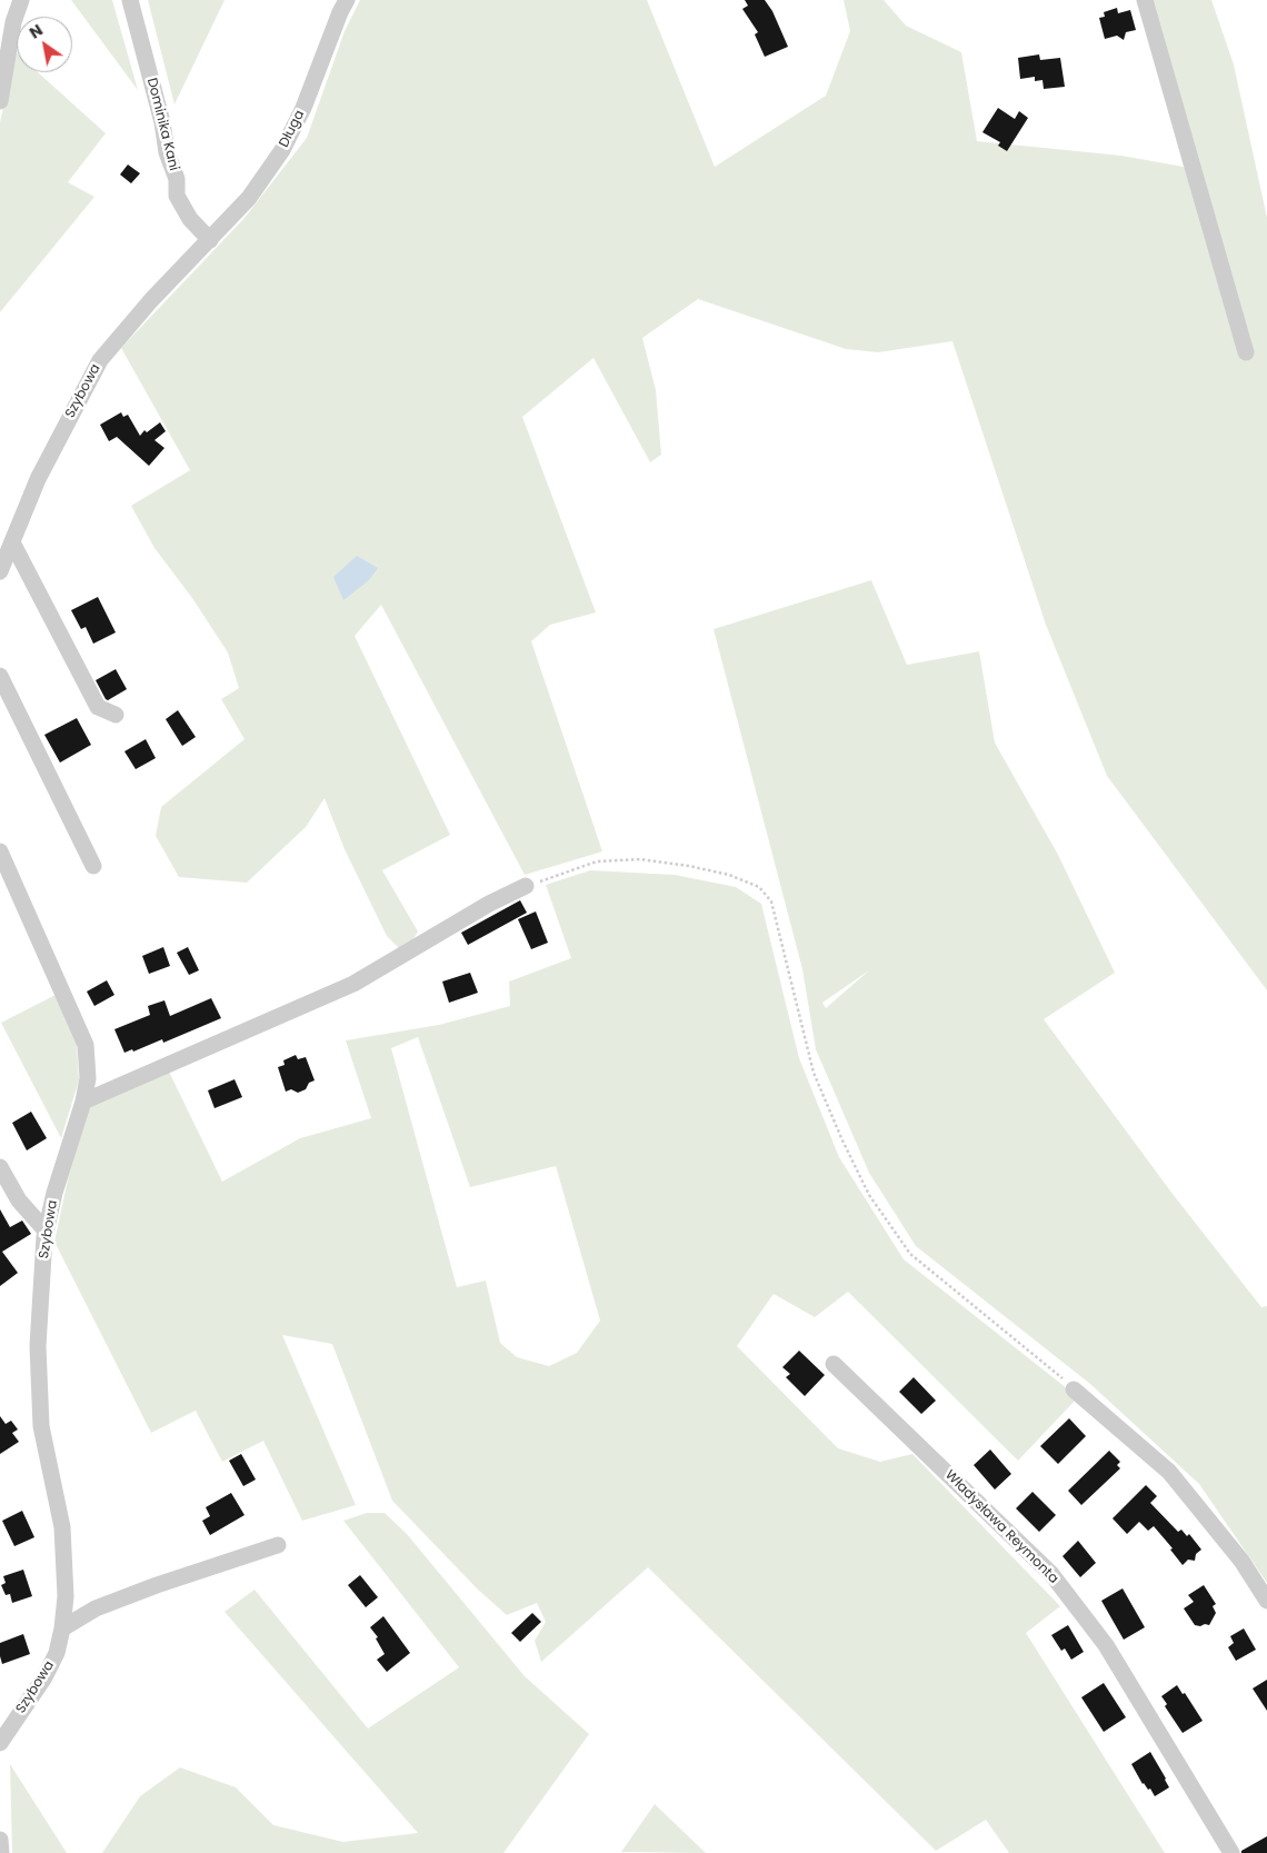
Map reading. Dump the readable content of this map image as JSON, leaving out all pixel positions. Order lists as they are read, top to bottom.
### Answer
{
  "streets": {
    "street": [
      "Dominika Kani",
      "Długa",
      "Szybowa",
      "Władysława Reymonta"
    ]
  },
  "crossings": [
    ["Dominika Kani", "Długa"],
    ["Dominika Kani", "Szybowa"],
    ["Długa", "Szybowa"]
  ],
  "north": "top left"
}
